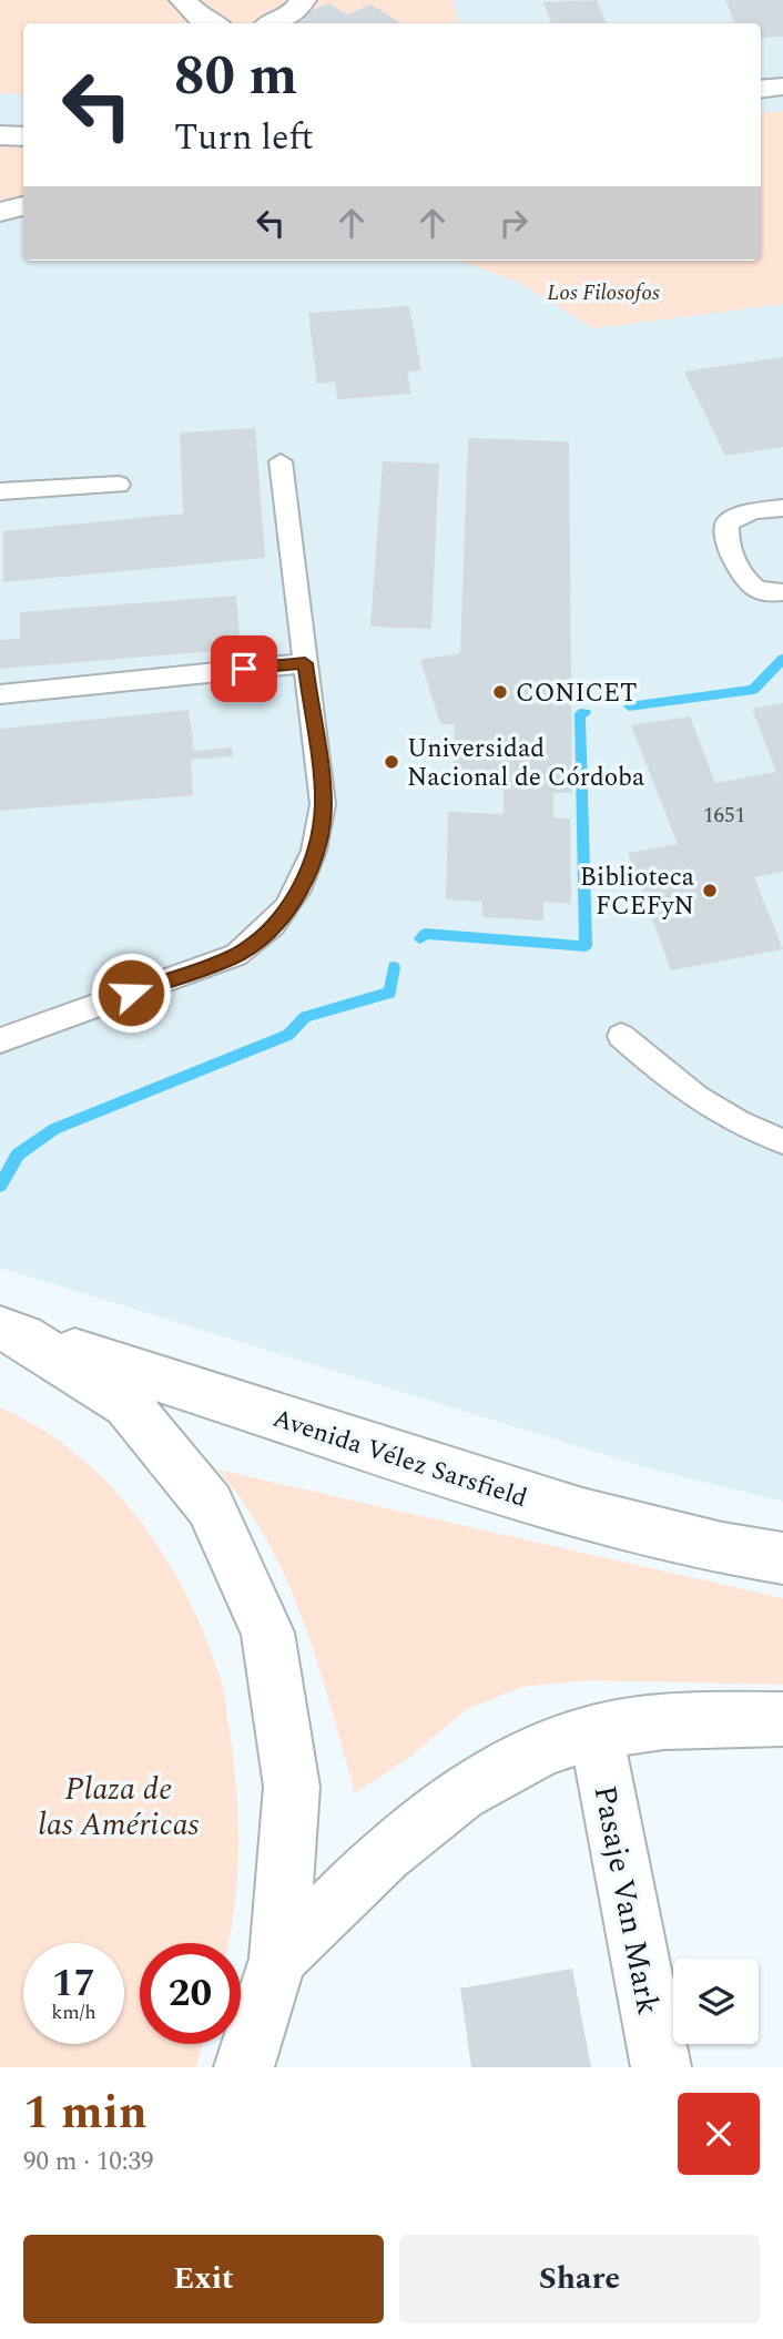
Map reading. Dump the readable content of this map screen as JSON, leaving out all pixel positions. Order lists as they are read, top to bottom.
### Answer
{
  "streets": {
    "main road": ["Avenida Vélez Sarsfield", "Pasaje Van Mark"]
  },
  "parks": ["Los Filosofos", "Plaza de las Américas"],
  "places": ["CONICET", "Universidad Nacional de Córdoba", "Biblioteca FCEFyN"],
  "house_numbers": ["1651"],
  "page": {
    "turn": ["80 m", "Turn left"],
    "speed": "17 km/h",
    "limit": "20",
    "heading": ["1 min", "90 m · 10:39"],
    "buttons": ["Exit", "Share"]
  }
}
